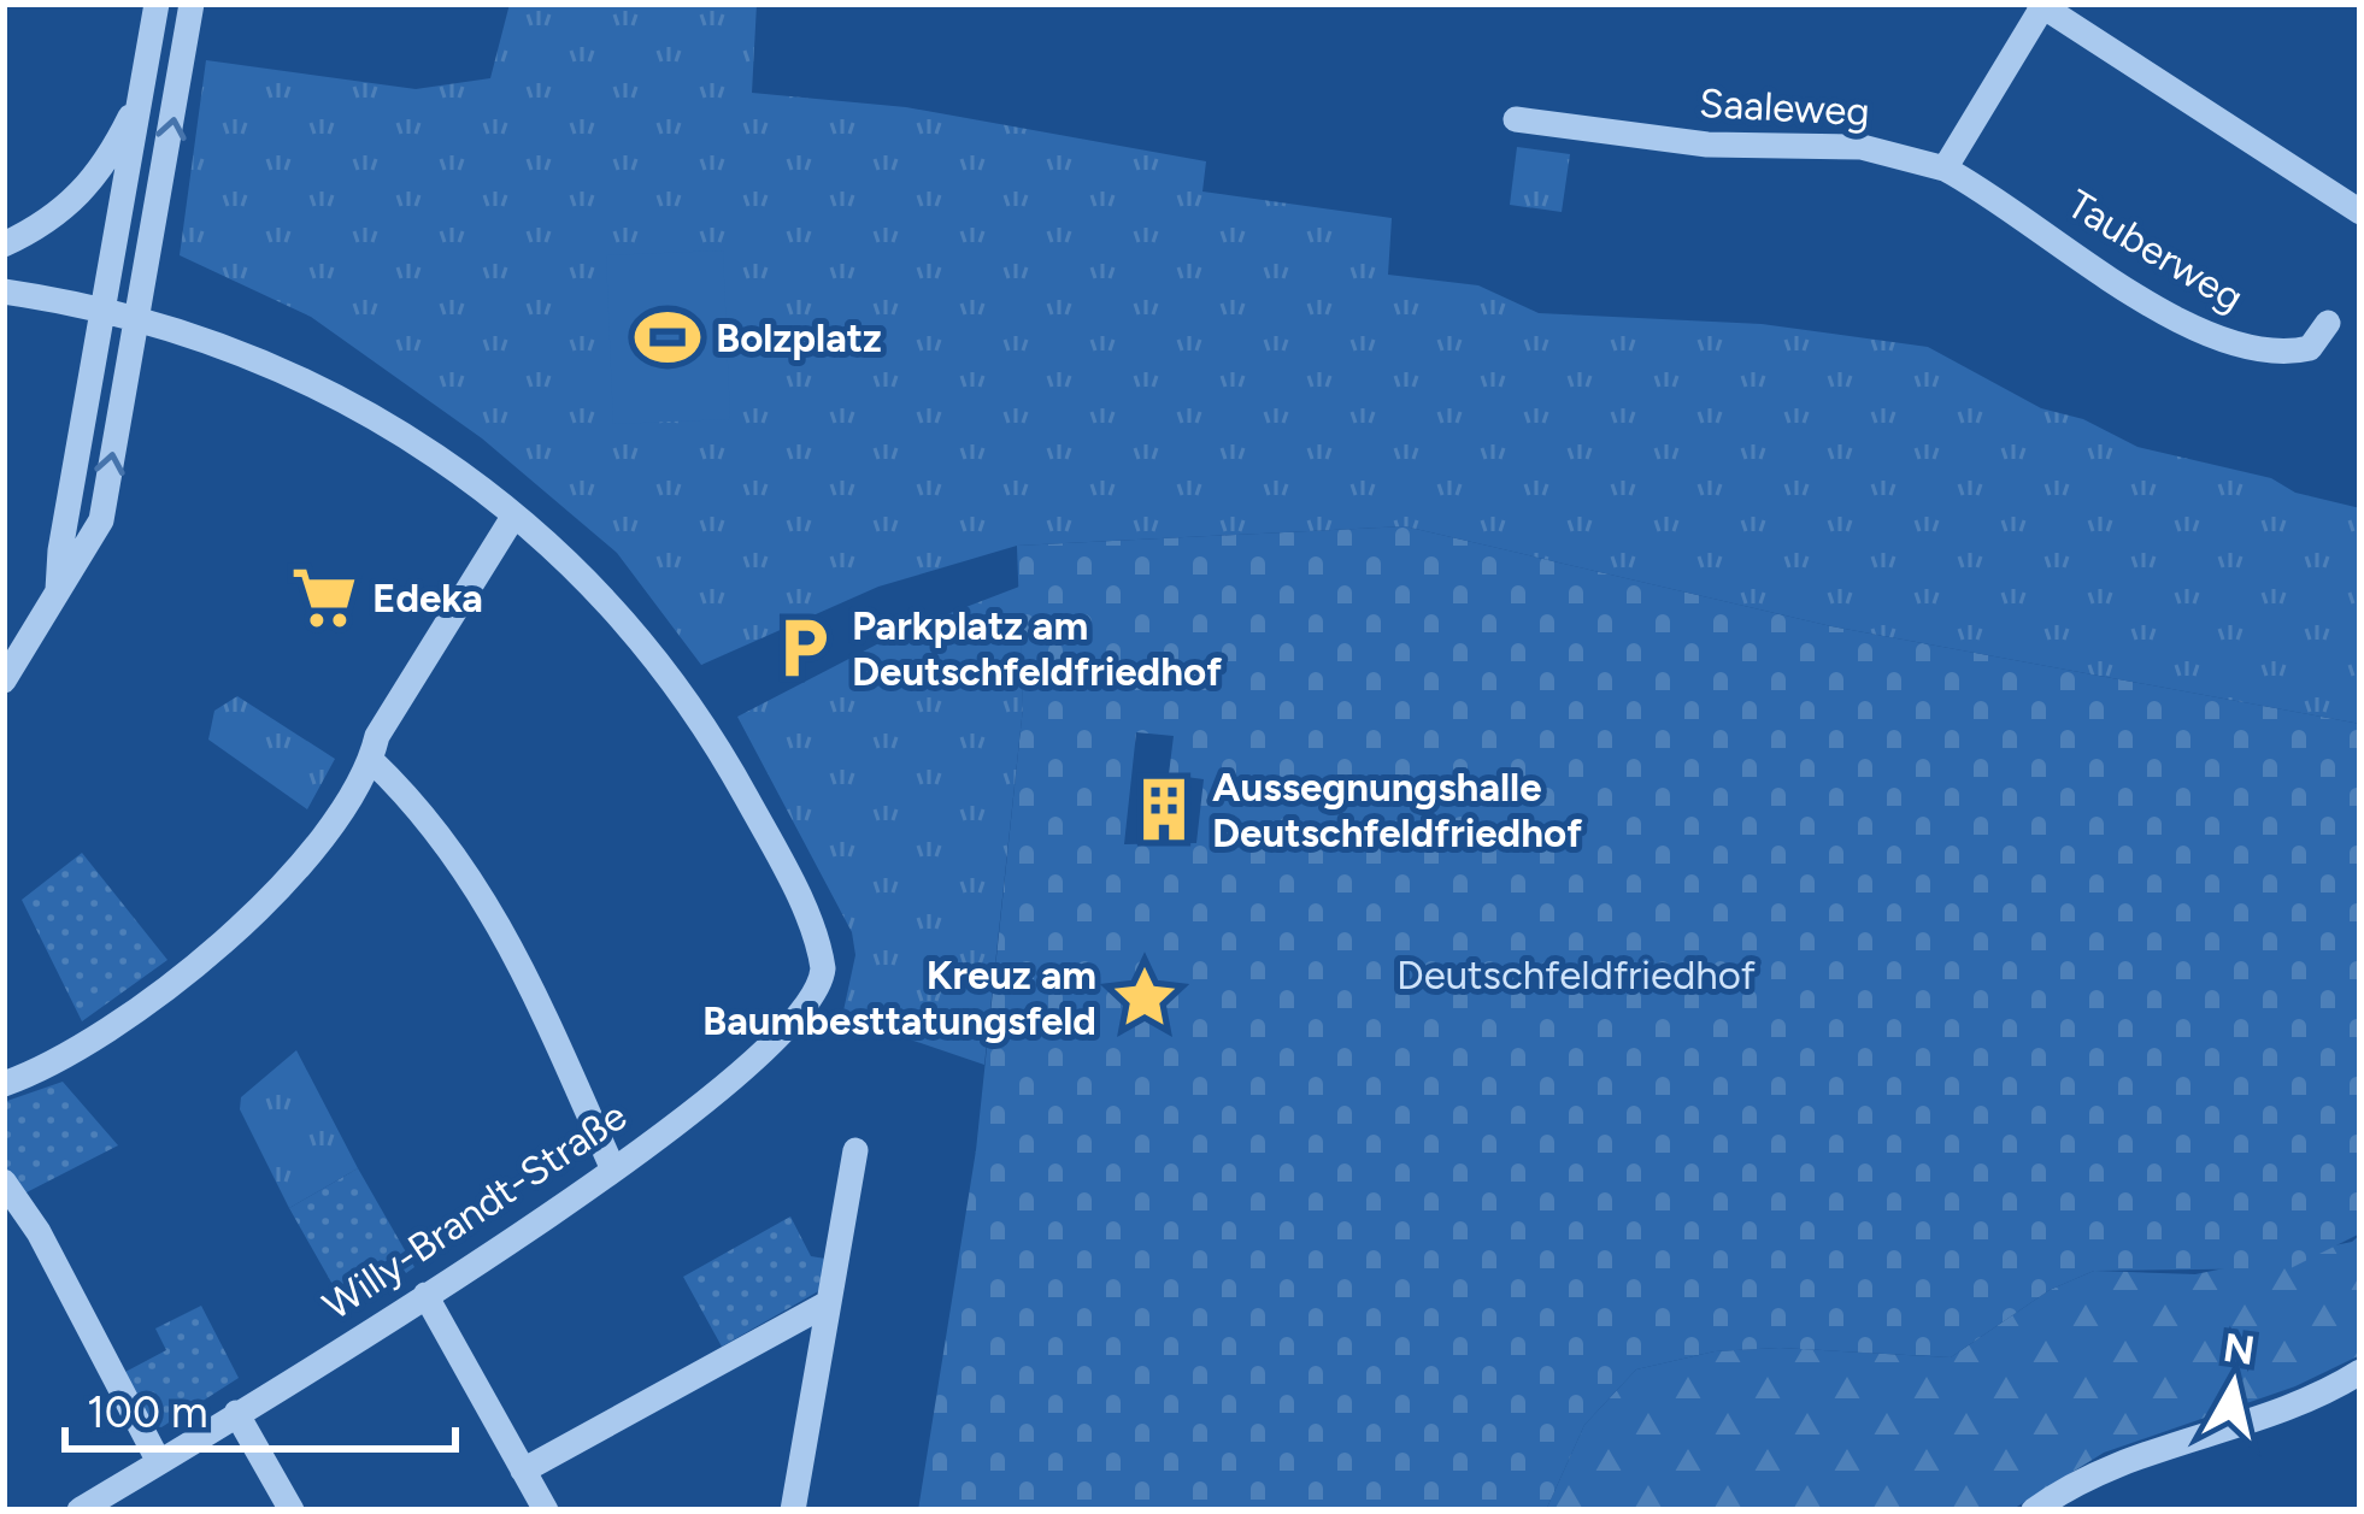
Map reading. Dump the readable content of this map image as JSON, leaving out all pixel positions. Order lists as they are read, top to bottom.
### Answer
{
  "streets": {
    "street": ["Saaleweg", "Tauberweg", "Willy-Brandt-Straße"]
  },
  "crossings": [
    ["Saaleweg", "Tauberweg"]
  ],
  "parks": ["Deutschfeldfriedhof"],
  "places": {
    "sports": ["Bolzplatz"],
    "supermarket": ["Edeka"],
    "parking": ["Parkplatz am Deutschfeldfriedhof"],
    "building": ["Aussegnungshalle Deutschfeldfriedhof"],
    "place": ["Kreuz am Baumbesttatungsfeld"]
  },
  "scale_bar": "100 m",
  "north": "top"
}
